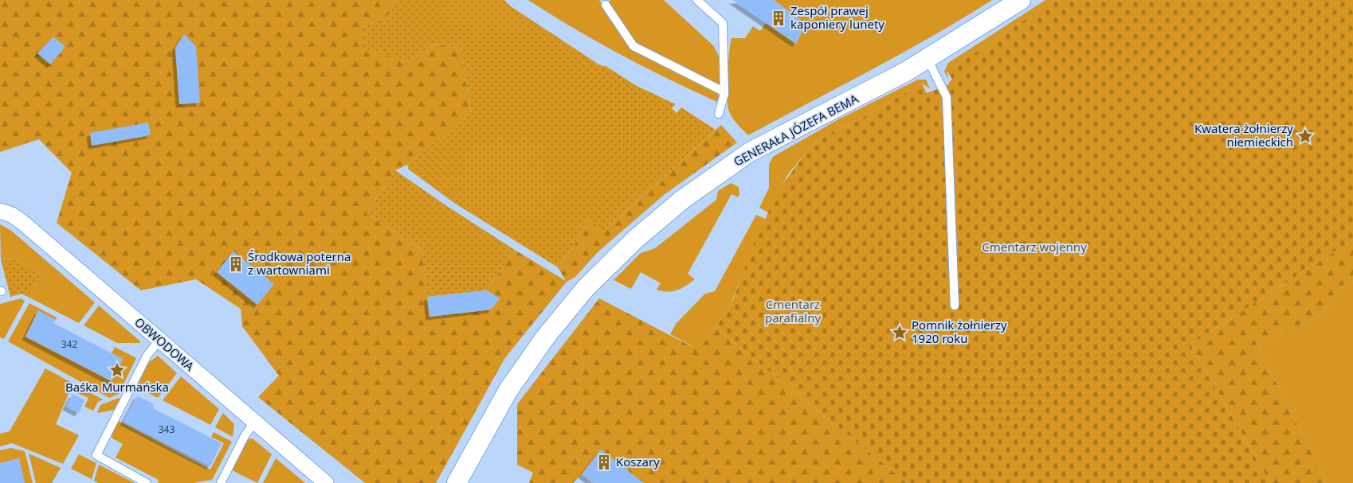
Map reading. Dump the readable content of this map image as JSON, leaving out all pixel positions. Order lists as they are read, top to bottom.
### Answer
{
  "streets": {
    "street": ["GENERAŁA JÓZEFA BEMA", "OBWODOWA"]
  },
  "parks": ["Cmentarz wojenny", "Cmentarz parafialny"],
  "places": {
    "building": ["Zespół prawej kaponiery lunety", "Środkowa poterna z wartowniami", "Koszary"],
    "place": ["Kwatera żołnierzy niemieckich", "Pomnik żołnierzy 1920 roku", "Baśka Murmańska"]
  },
  "house_numbers": ["342", "343"]
}
